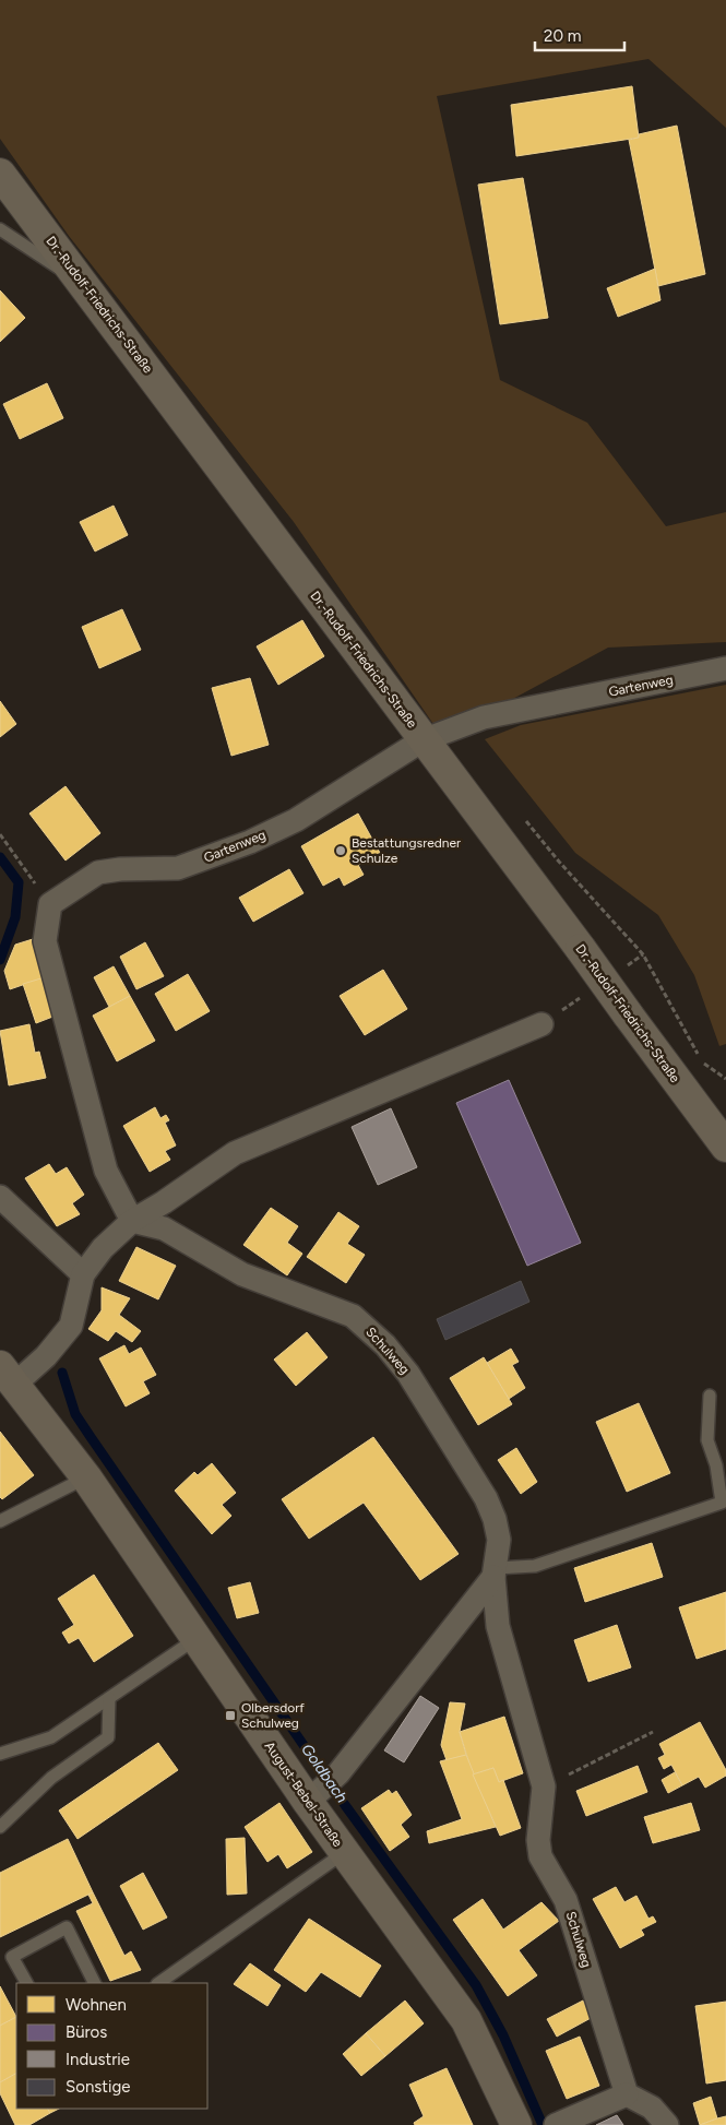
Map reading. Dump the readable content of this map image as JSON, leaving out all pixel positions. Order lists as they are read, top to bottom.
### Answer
{
  "streets": {
    "main road": ["Dr.-Rudolf-Friedrichs-Straße", "August-Bebel-Straße"],
    "street": ["Gartenweg", "Schulweg"]
  },
  "crossings": [
    ["Dr.-Rudolf-Friedrichs-Straße", "Gartenweg"]
  ],
  "water": ["Goldbach"],
  "places": {
    "other": ["Bestattungsredner Schulze"],
    "transit": ["Olbersdorf Schulweg"]
  },
  "legend": [
    "Wohnen",
    "Büros",
    "Industrie",
    "Sonstige"
  ],
  "scale_bar": "20 m"
}
